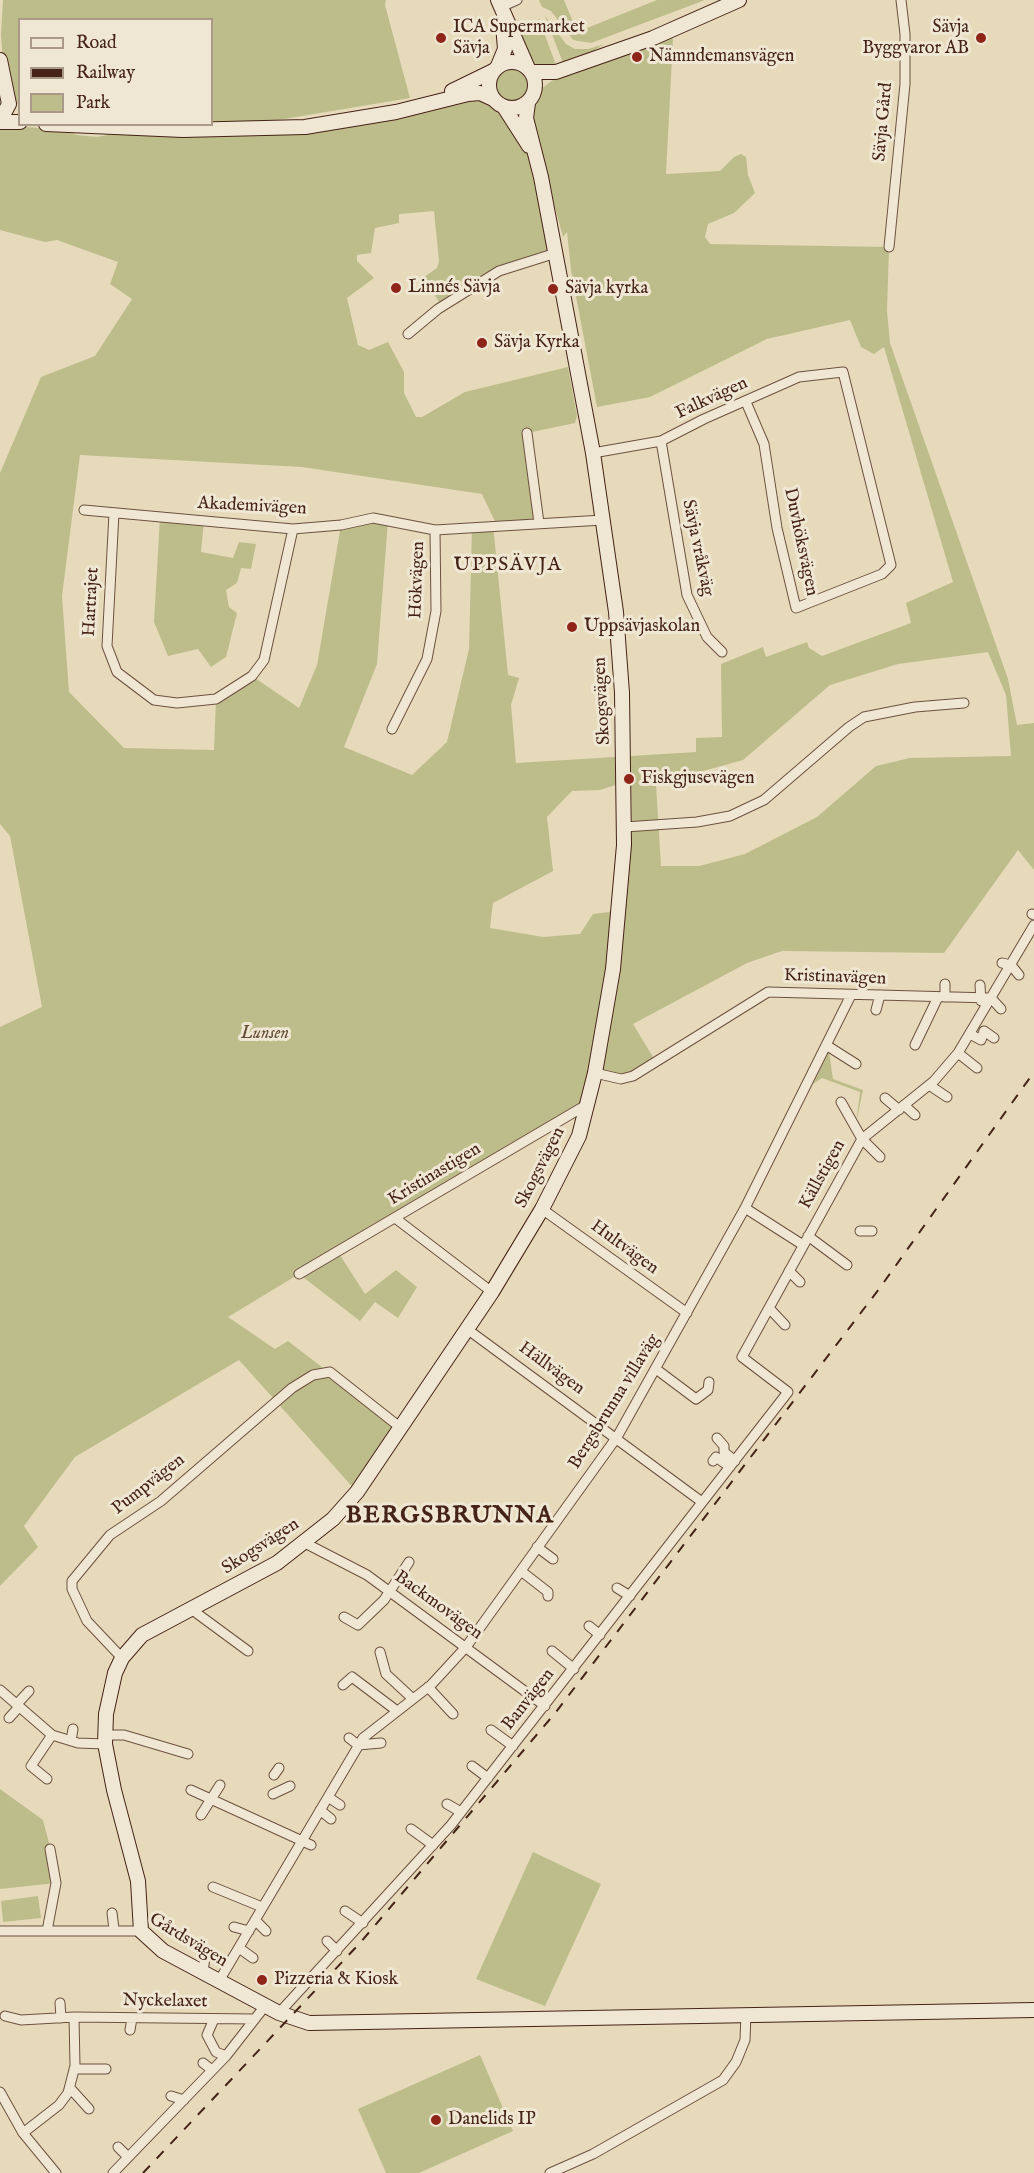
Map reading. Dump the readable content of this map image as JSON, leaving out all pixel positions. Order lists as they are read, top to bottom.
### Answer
{
  "streets": {
    "street": [
      "Sävja Gård",
      "Falkvägen",
      "Akademivägen",
      "Duvhöksvägen",
      "Sävja vråkväg",
      "Hökvägen",
      "Hartrajet",
      "Skogsvägen",
      "Kristinavägen",
      "Kristinastigen",
      "Källstigen",
      "Hultvägen",
      "Hällvägen",
      "Bergsbrunna villaväg",
      "Pumpvägen",
      "Backmovägen",
      "Banvägen",
      "Gårdsvägen",
      "Nyckelaxet"
    ]
  },
  "crossings": [
    ["Falkvägen", "Duvhöksvägen"],
    ["Falkvägen", "Sävja vråkväg"],
    ["Falkvägen", "Skogsvägen"],
    ["Akademivägen", "Hökvägen"],
    ["Akademivägen", "Hartrajet"],
    ["Akademivägen", "Skogsvägen"],
    ["Skogsvägen", "Kristinavägen"],
    ["Skogsvägen", "Kristinastigen"],
    ["Skogsvägen", "Hultvägen"],
    ["Skogsvägen", "Hällvägen"],
    ["Skogsvägen", "Pumpvägen"],
    ["Skogsvägen", "Backmovägen"],
    ["Skogsvägen", "Gårdsvägen"],
    ["Kristinavägen", "Källstigen"],
    ["Kristinavägen", "Bergsbrunna villaväg"],
    ["Källstigen", "Banvägen"],
    ["Hultvägen", "Bergsbrunna villaväg"],
    ["Hällvägen", "Bergsbrunna villaväg"],
    ["Hällvägen", "Banvägen"],
    ["Bergsbrunna villaväg", "Backmovägen"],
    ["Bergsbrunna villaväg", "Gårdsvägen"],
    ["Backmovägen", "Banvägen"],
    ["Banvägen", "Gårdsvägen"]
  ],
  "districts": ["UPPSÄVJA", "BERGSBRUNNA"],
  "parks": ["Lunsen"],
  "places": [
    "ICA Supermarket Sävja",
    "Sävja Byggvaror AB",
    "Nämndemansvägen",
    "Linnés Sävja",
    "Sävja kyrka",
    "Sävja Kyrka",
    "Uppsävjaskolan",
    "Fiskgjusevägen",
    "Pizzeria & Kiosk",
    "Danelids IP"
  ],
  "legend": ["Road", "Railway", "Park"]
}
